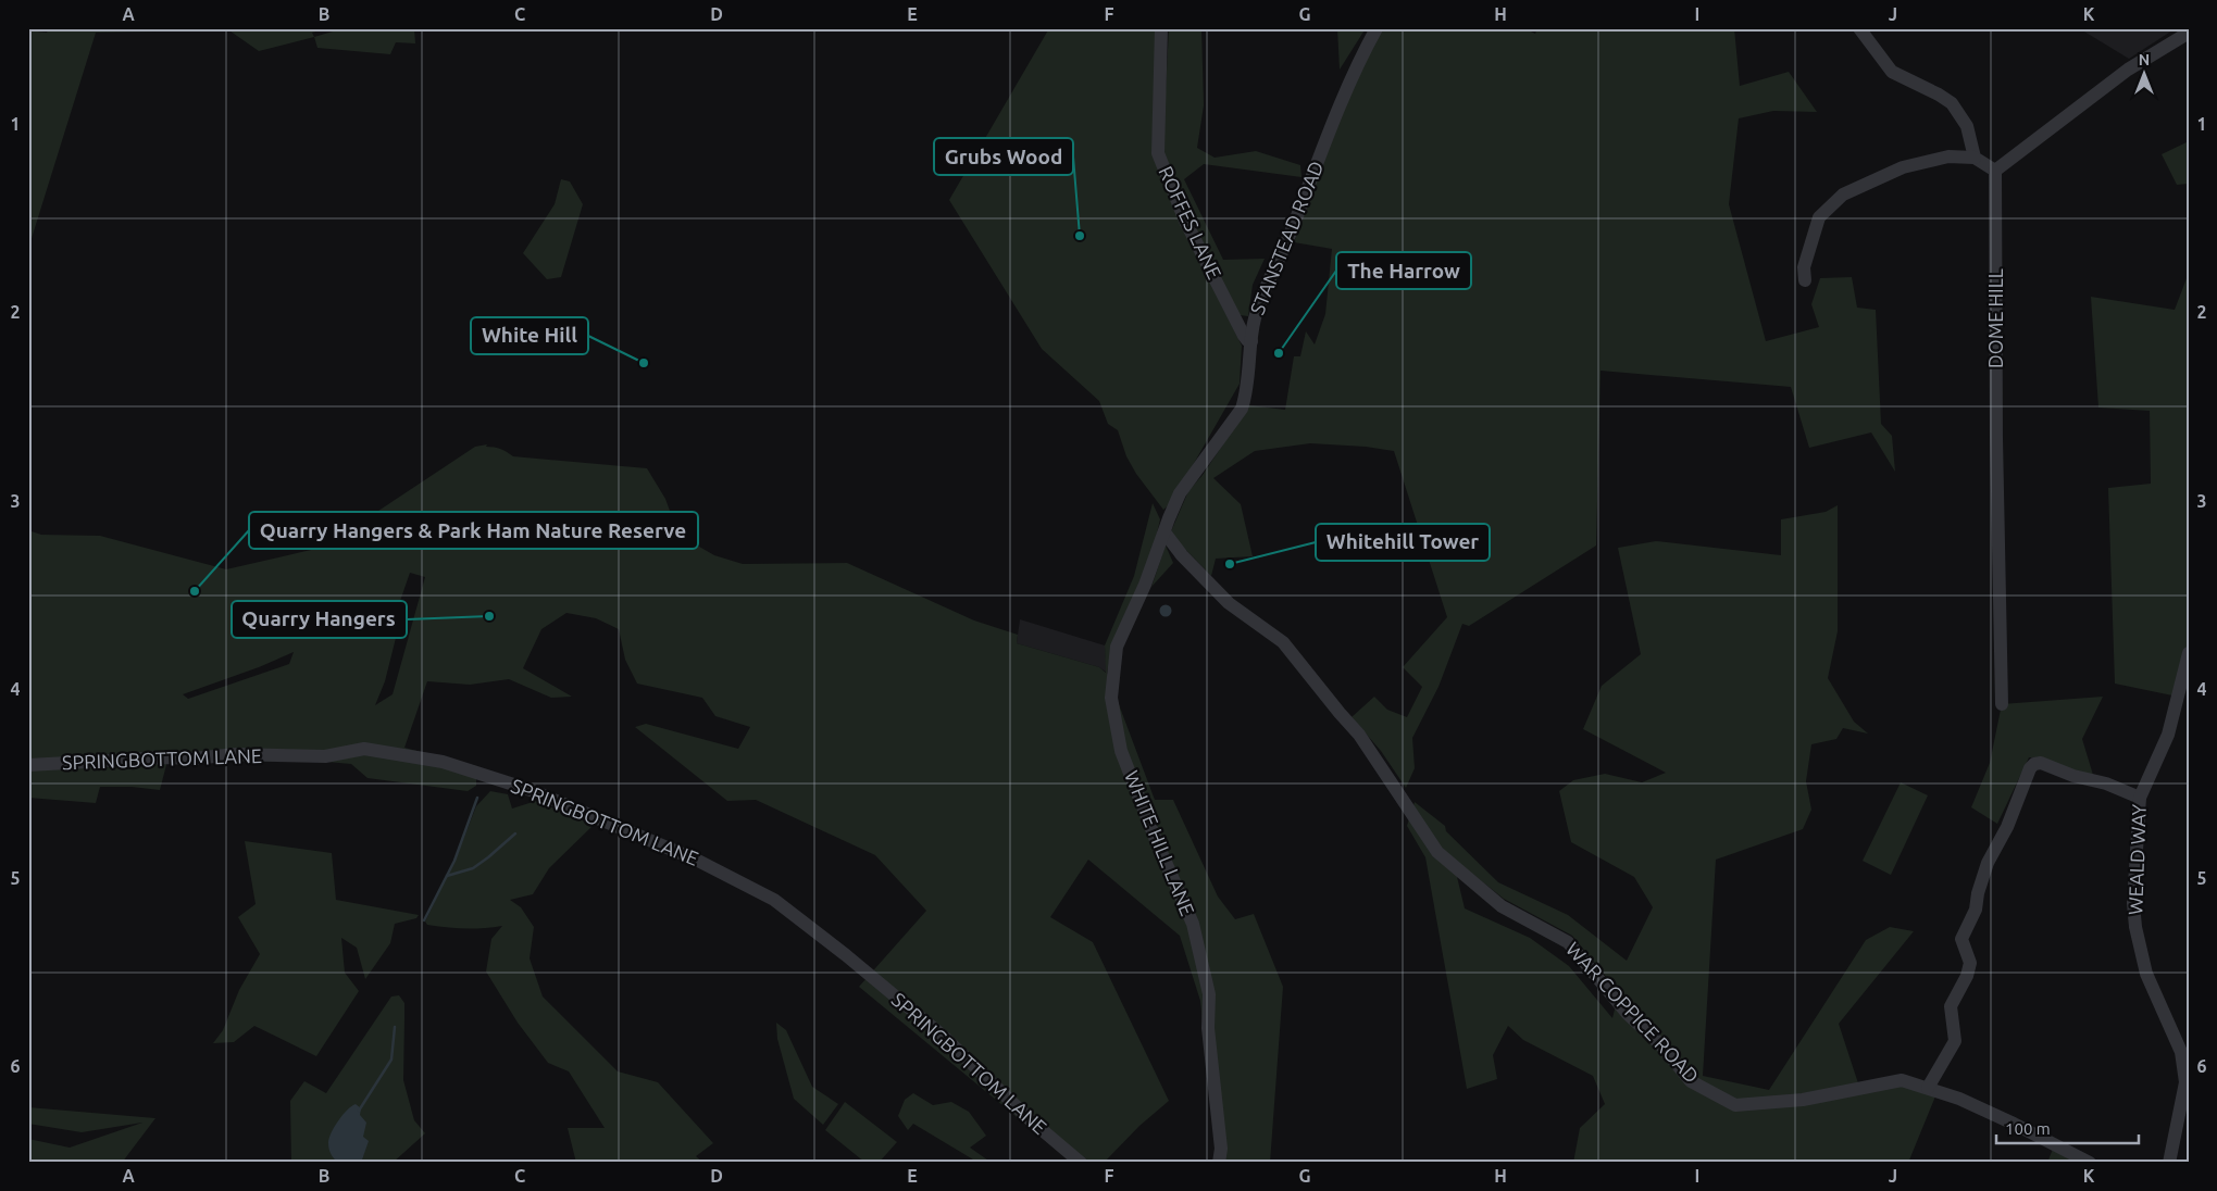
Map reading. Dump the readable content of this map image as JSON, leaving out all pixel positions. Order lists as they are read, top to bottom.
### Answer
{
  "streets": {
    "street": [
      "ROFFES LANE",
      "STANSTEAD ROAD",
      "DOME HILL",
      "SPRINGBOTTOM LANE",
      "WHITE HILL LANE",
      "WEALD WAY",
      "WAR COPPICE ROAD"
    ]
  },
  "crossings": [
    ["ROFFES LANE", "STANSTEAD ROAD"],
    ["STANSTEAD ROAD", "WHITE HILL LANE"],
    ["STANSTEAD ROAD", "WAR COPPICE ROAD"],
    ["WHITE HILL LANE", "WAR COPPICE ROAD"]
  ],
  "places": [
    "Grubs Wood",
    "The Harrow",
    "White Hill",
    "Whitehill Tower",
    "Quarry Hangers & Park Ham Nature Reserve",
    "Quarry Hangers"
  ],
  "scale_bar": "100 m",
  "north": "top",
  "grid": {
    "columns": [
      "A",
      "B",
      "C",
      "D",
      "E",
      "F",
      "G",
      "H",
      "I",
      "J",
      "K"
    ],
    "rows": [
      "1",
      "2",
      "3",
      "4",
      "5",
      "6"
    ]
  }
}
